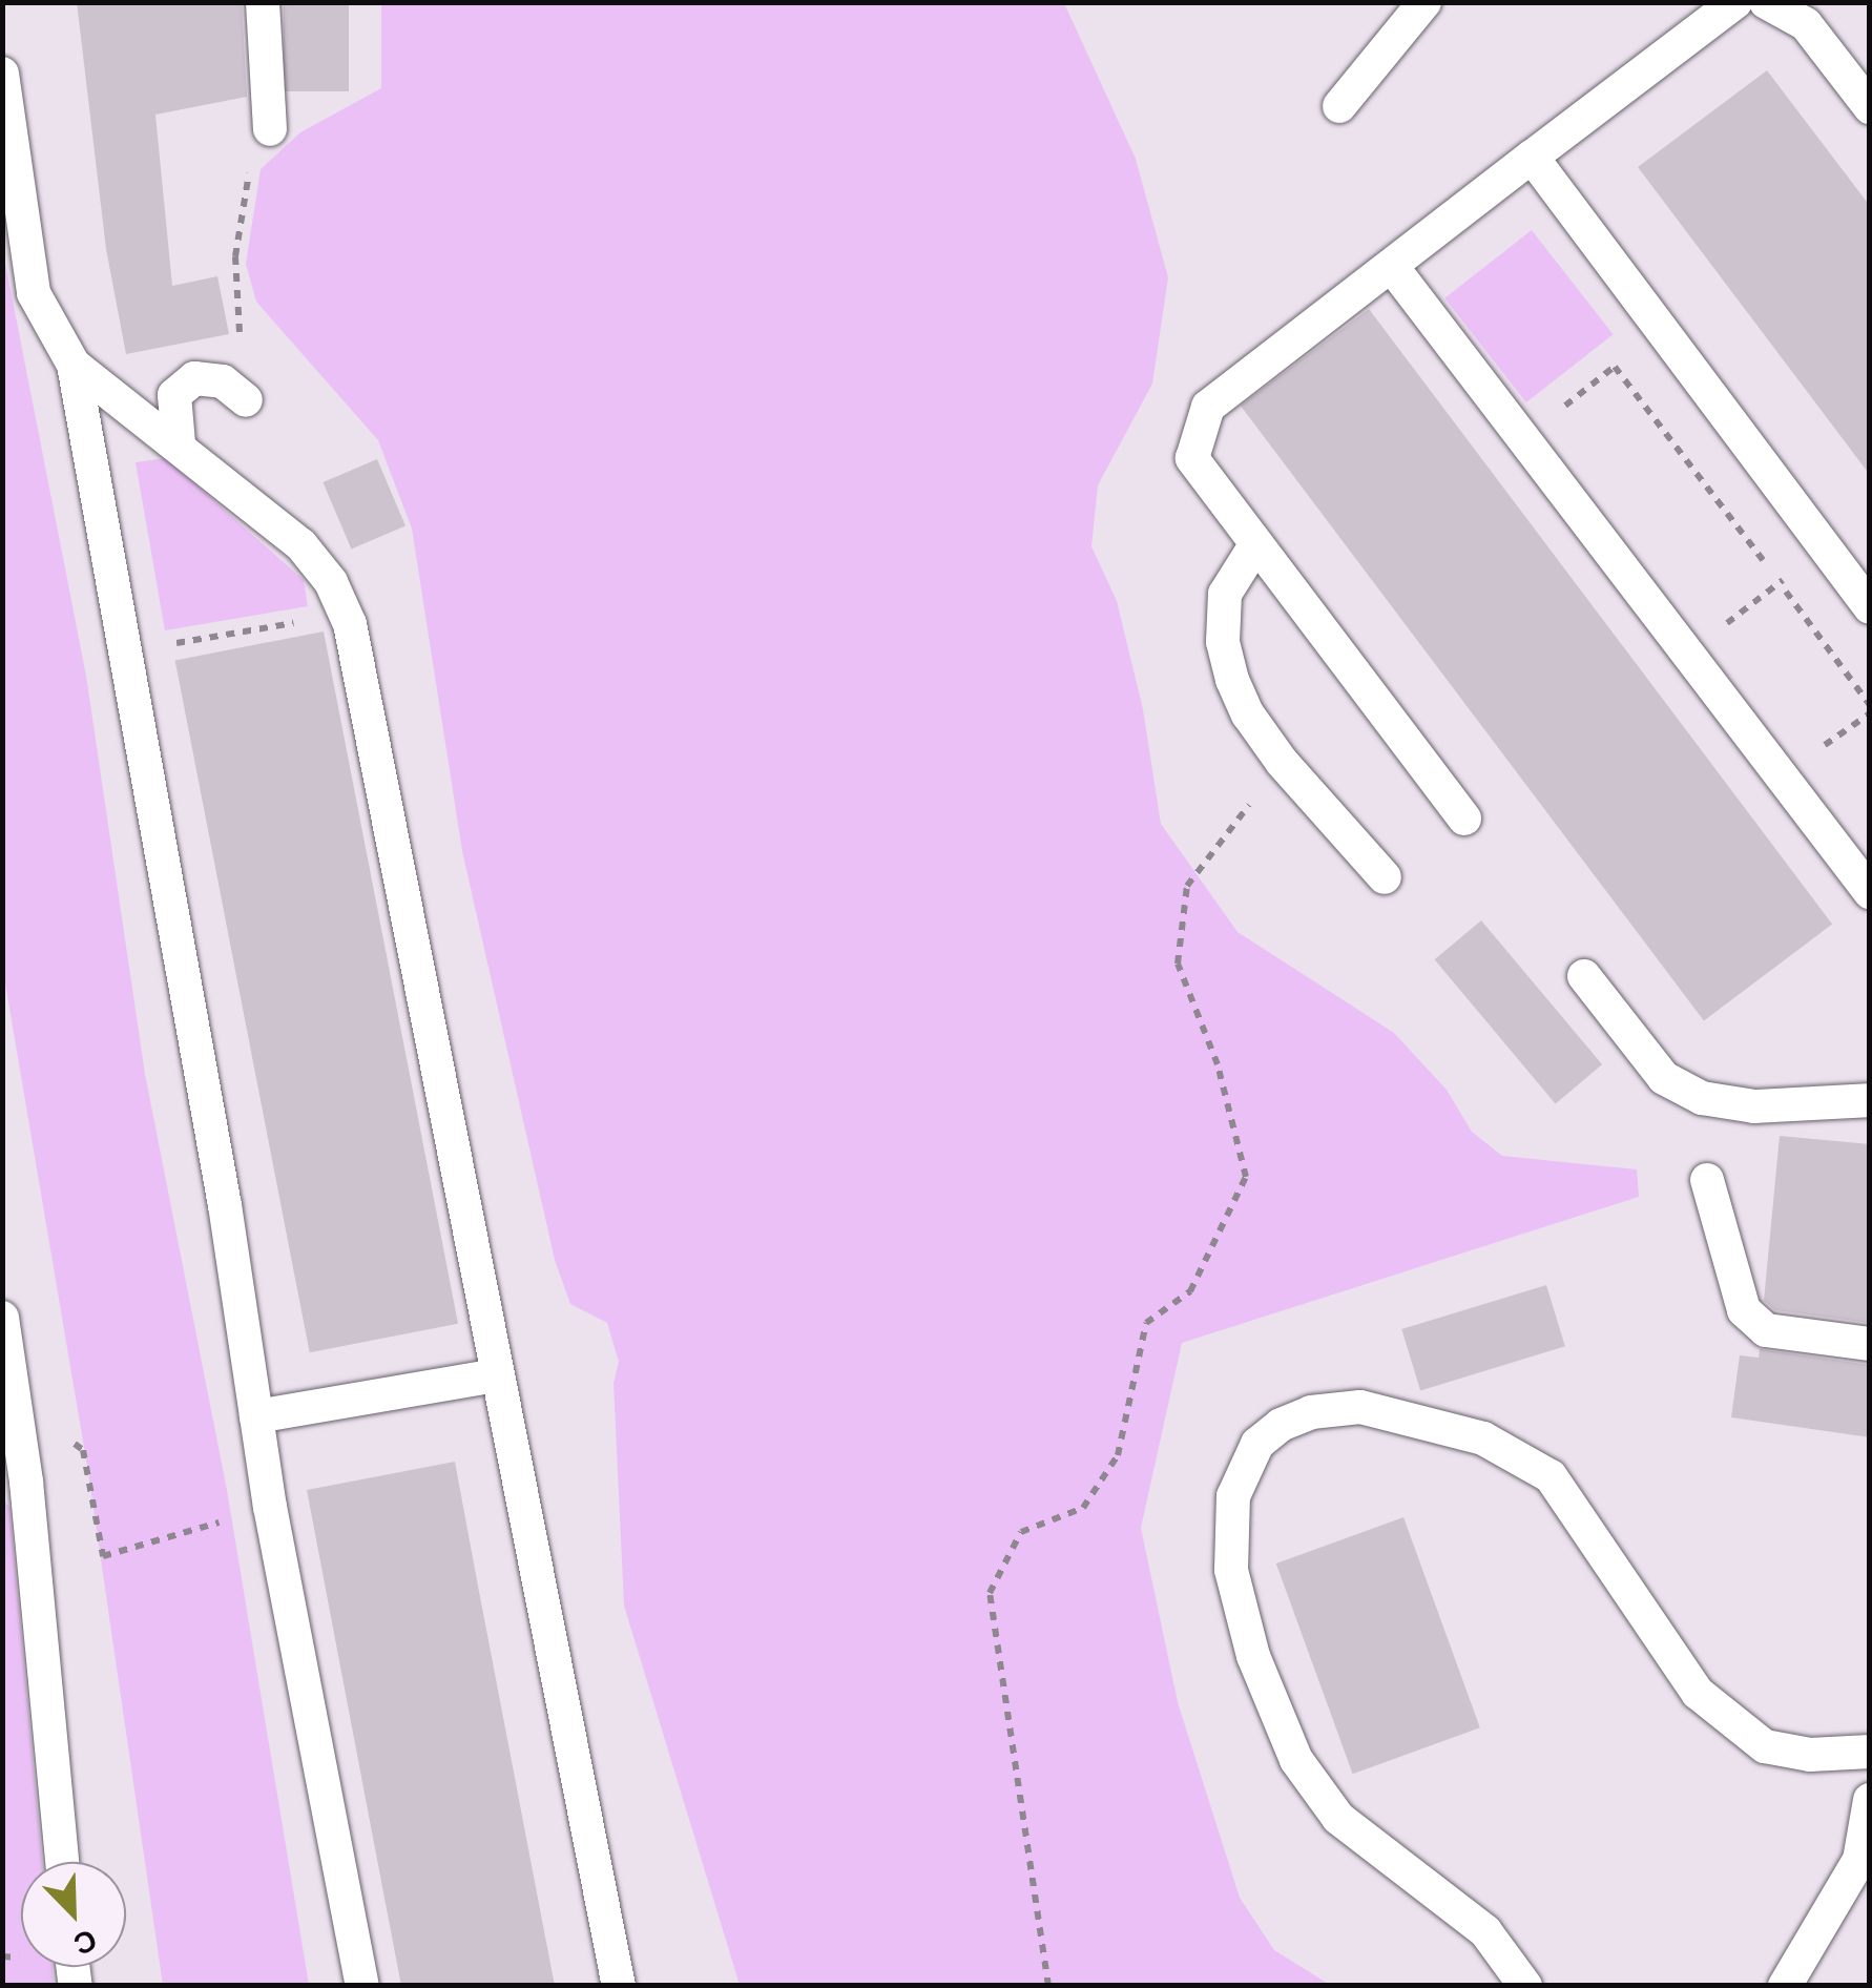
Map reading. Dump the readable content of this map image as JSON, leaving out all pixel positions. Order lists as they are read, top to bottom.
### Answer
{
  "north": "bottom right"
}
